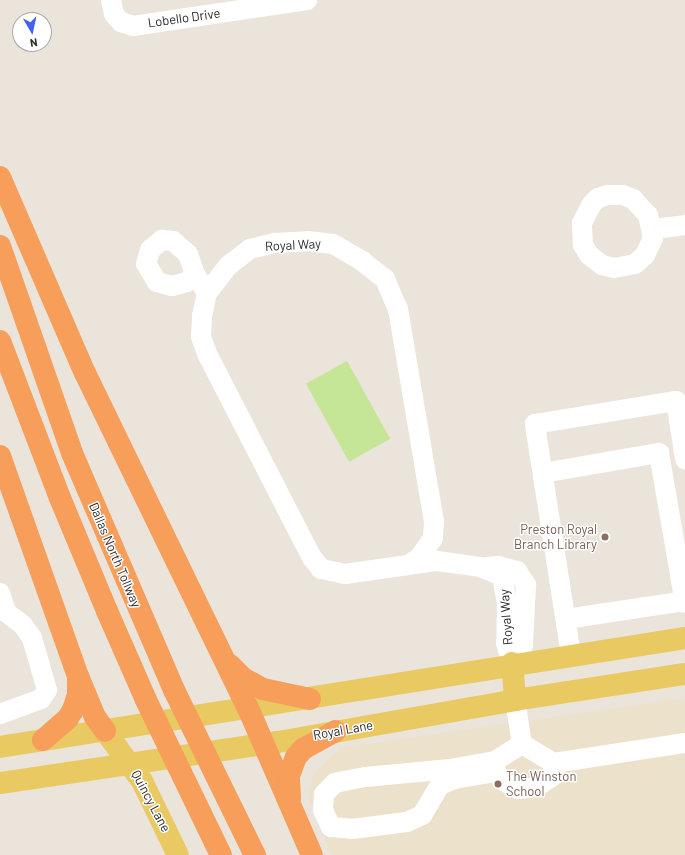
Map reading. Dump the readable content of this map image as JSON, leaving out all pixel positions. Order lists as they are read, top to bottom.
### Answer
{
  "streets": {
    "highway": ["Dallas North Tollway"],
    "main road": ["Royal Lane", "Quincy Lane"],
    "street": ["Lobello Drive", "Royal Way"]
  },
  "crossings": [
    ["Royal Lane", "Quincy Lane"]
  ],
  "places": ["Preston Royal Branch Library", "The Winston School"],
  "north": "bottom"
}
